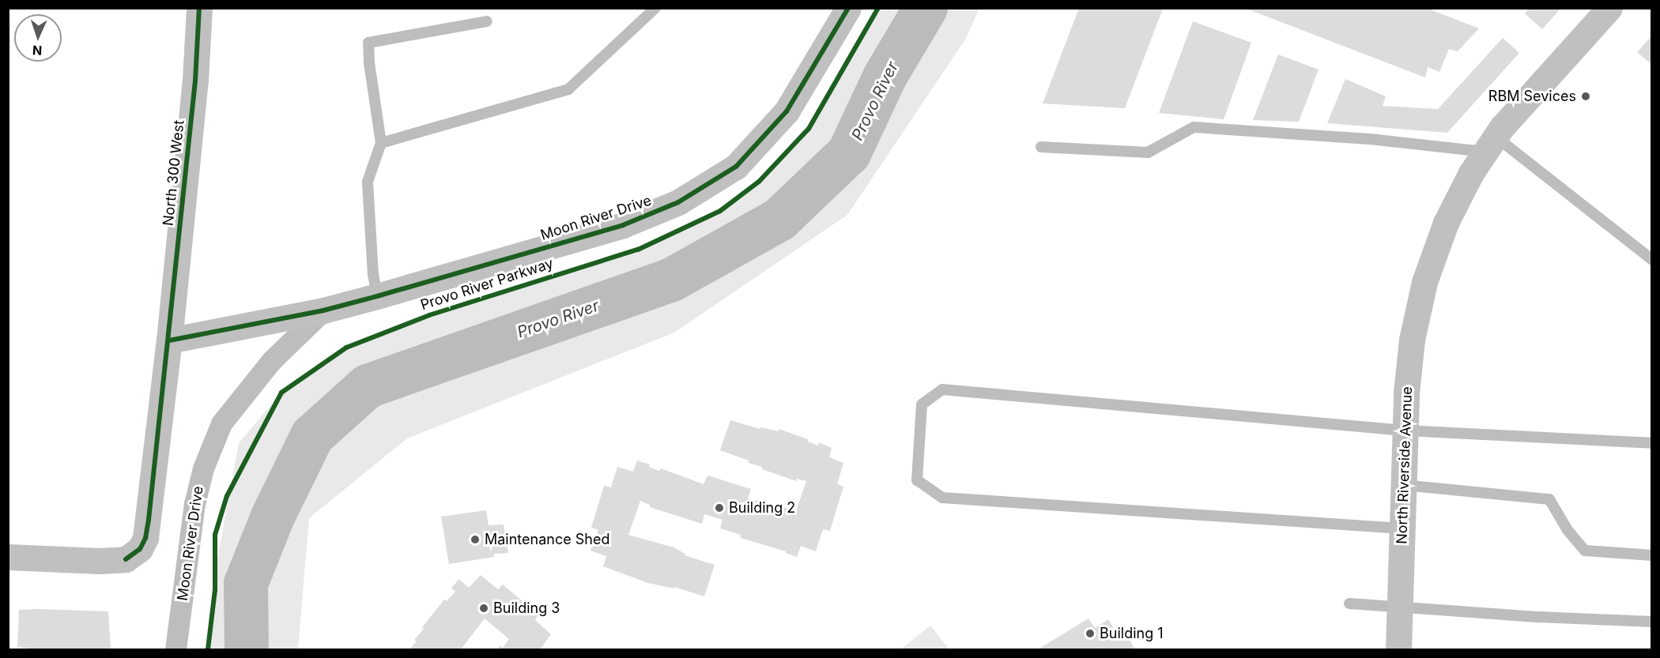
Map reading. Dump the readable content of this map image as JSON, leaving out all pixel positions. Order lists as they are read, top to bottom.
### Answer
{
  "streets": {
    "street": ["North 300 West", "Moon River Drive", "North Riverside Avenue"],
    "cycle path": ["Provo River Parkway"]
  },
  "water": ["Provo River"],
  "places": [
    "RBM Sevices",
    "Building 2",
    "Maintenance Shed",
    "Building 3",
    "Building 1"
  ],
  "north": "bottom"
}
